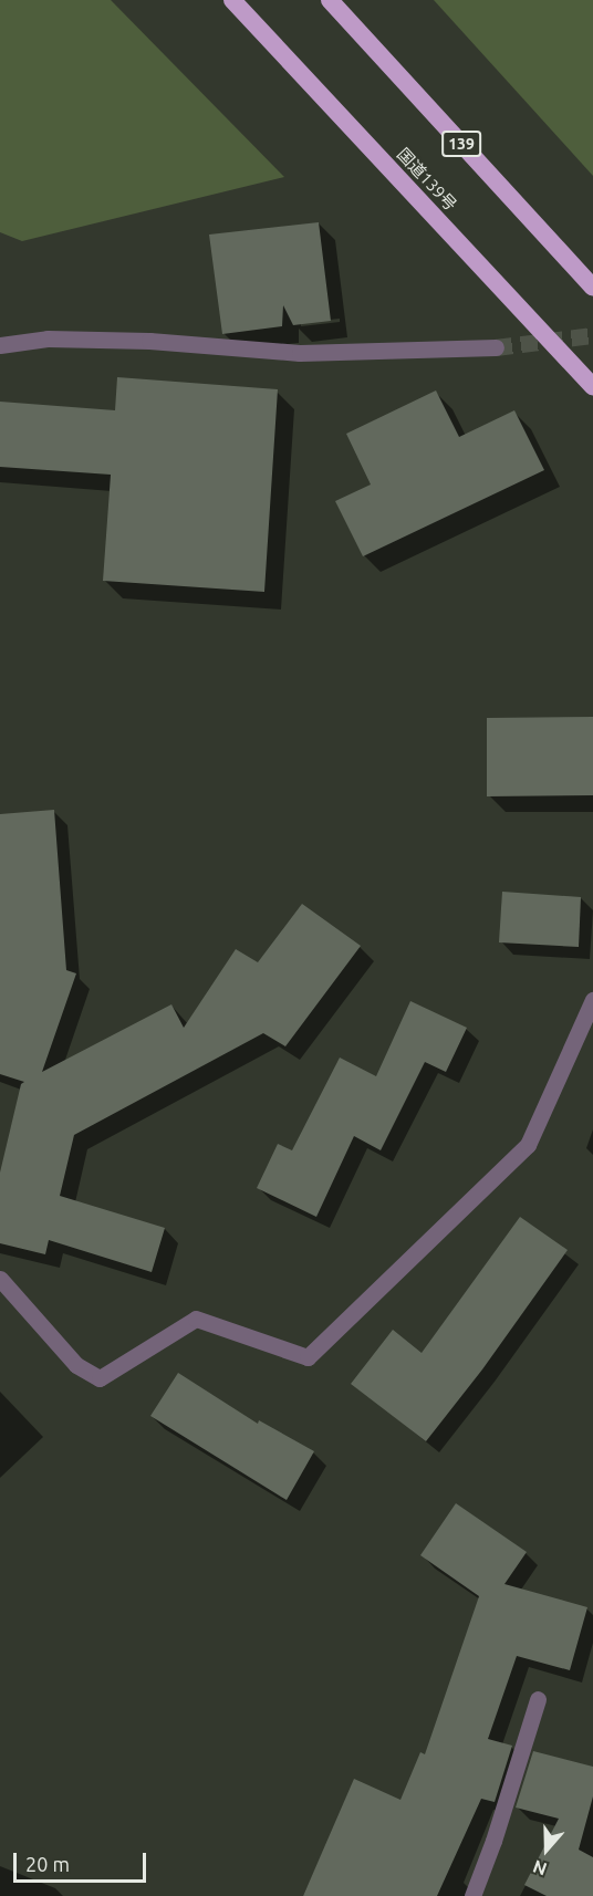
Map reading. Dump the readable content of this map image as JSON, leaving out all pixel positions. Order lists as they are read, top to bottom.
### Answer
{
  "streets": {
    "highway": ["139", "国道139号"]
  },
  "scale_bar": "20 m",
  "north": "bottom"
}
